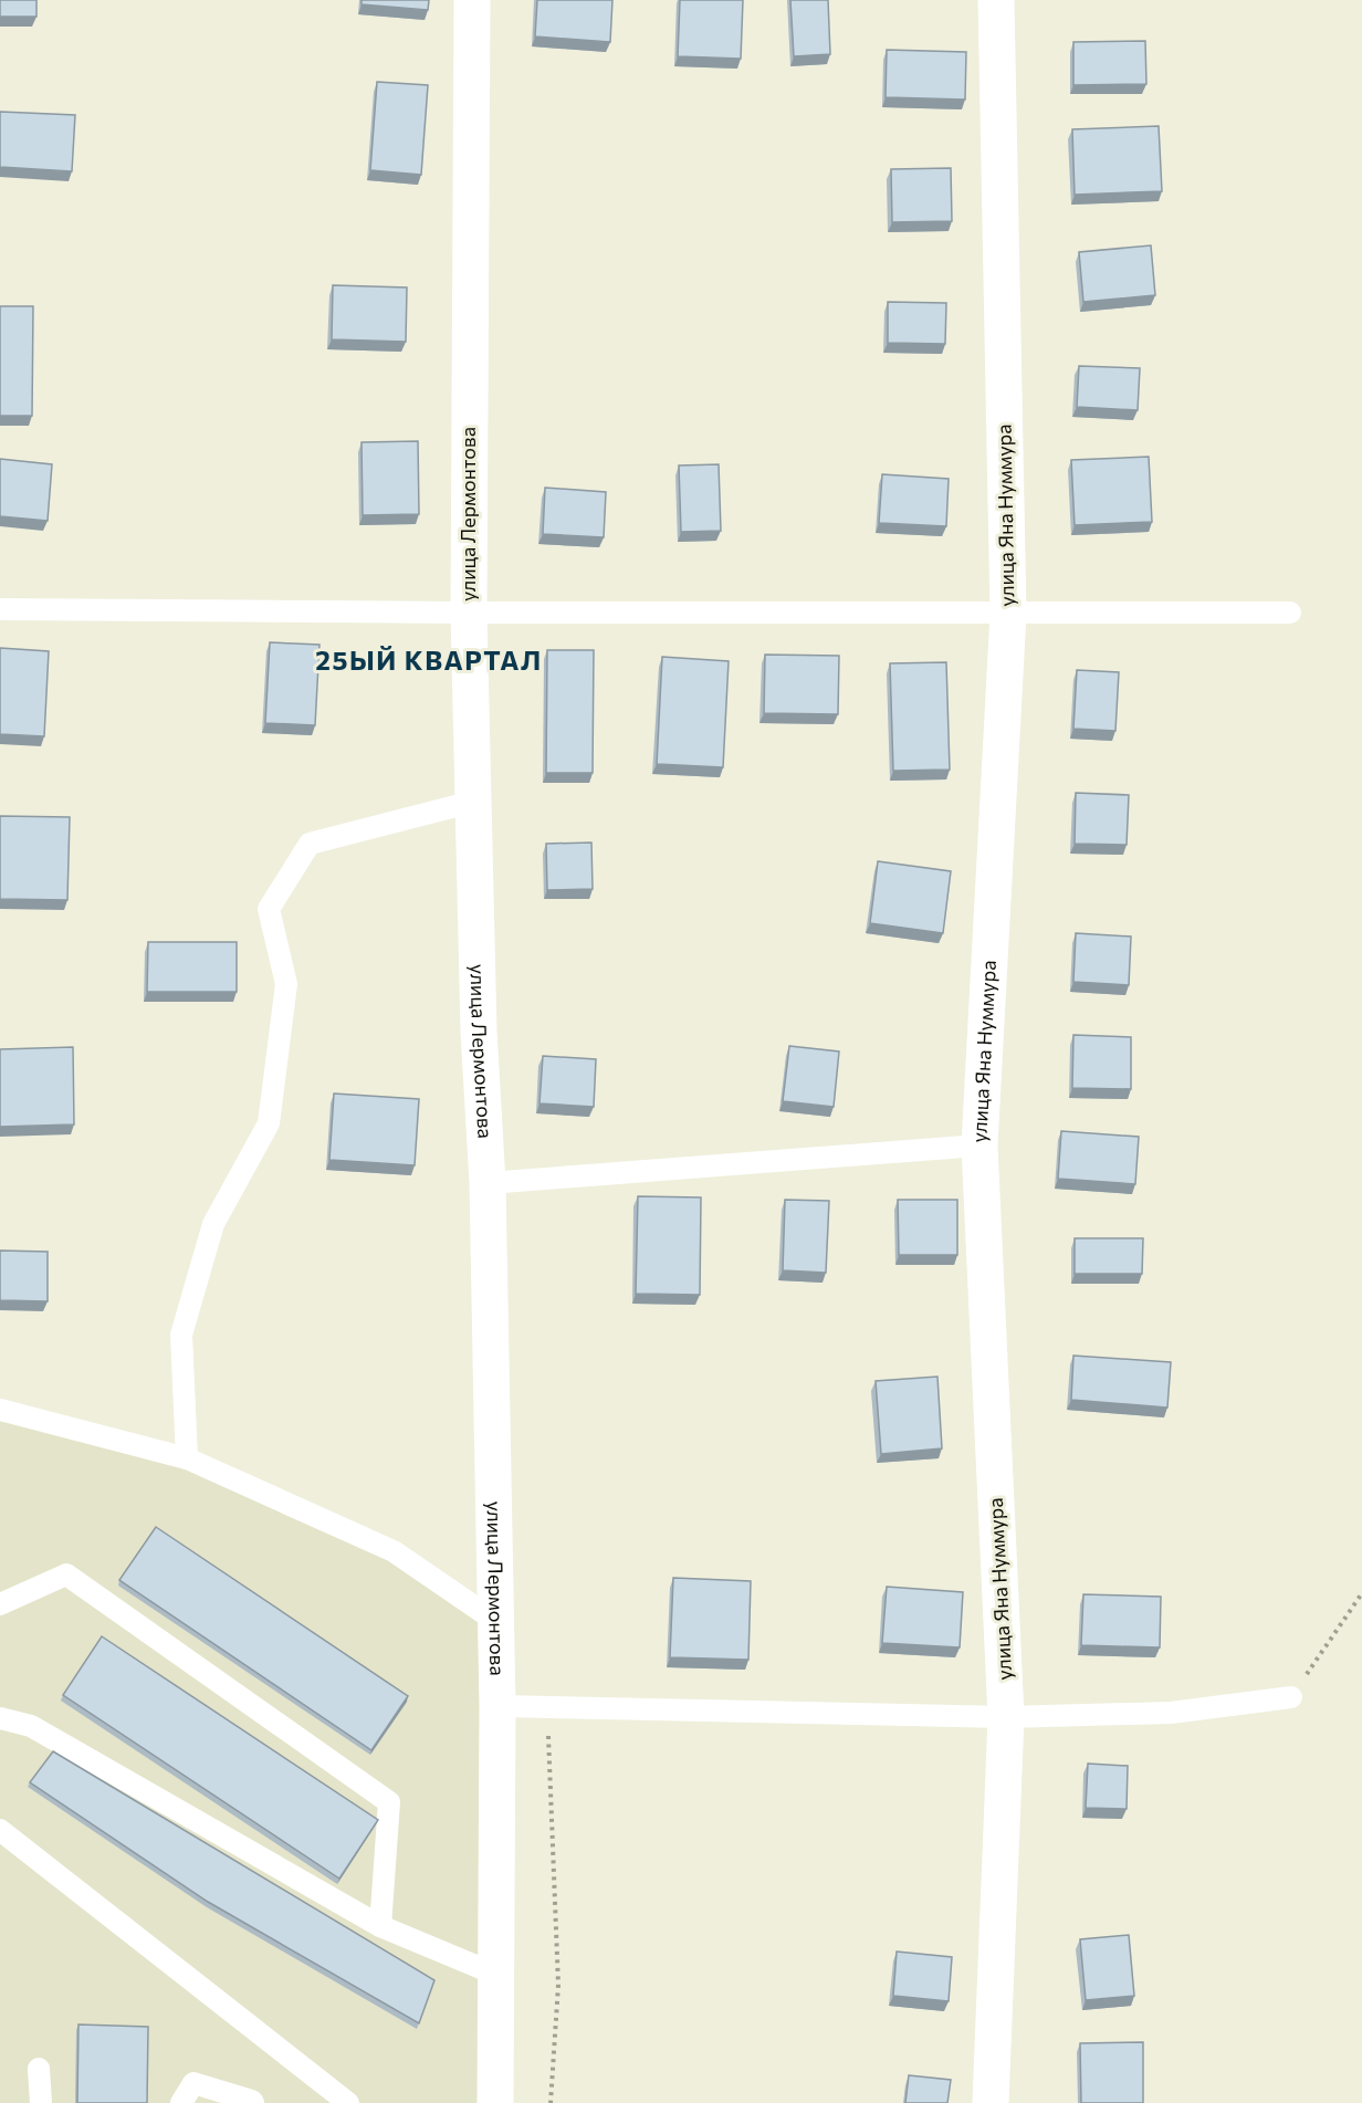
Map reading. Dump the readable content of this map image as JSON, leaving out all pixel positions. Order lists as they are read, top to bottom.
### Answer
{
  "streets": {
    "street": ["улица Лермонтова", "улица Яна Нуммура"]
  },
  "districts": ["25ЫЙ КВАРТАЛ"]
}
